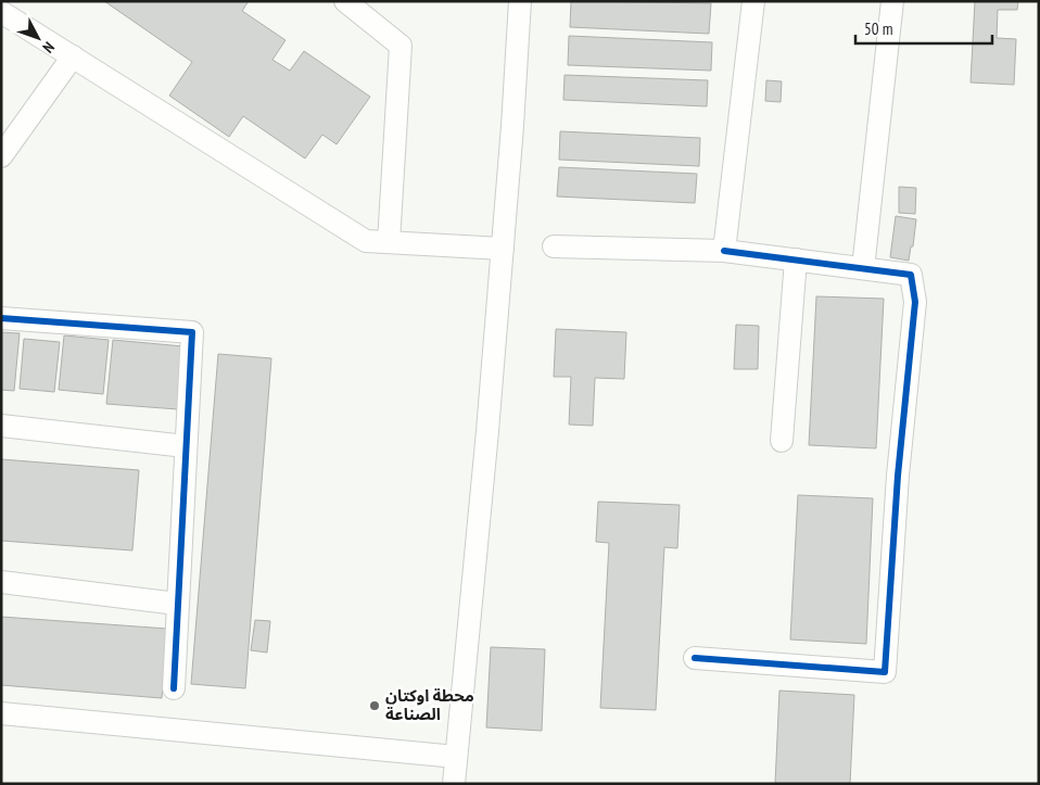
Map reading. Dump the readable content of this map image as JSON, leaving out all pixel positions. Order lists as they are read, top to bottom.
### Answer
{
  "places": ["محطة اوكتان الصناعة"],
  "scale_bar": "50 m",
  "north": "bottom right"
}
